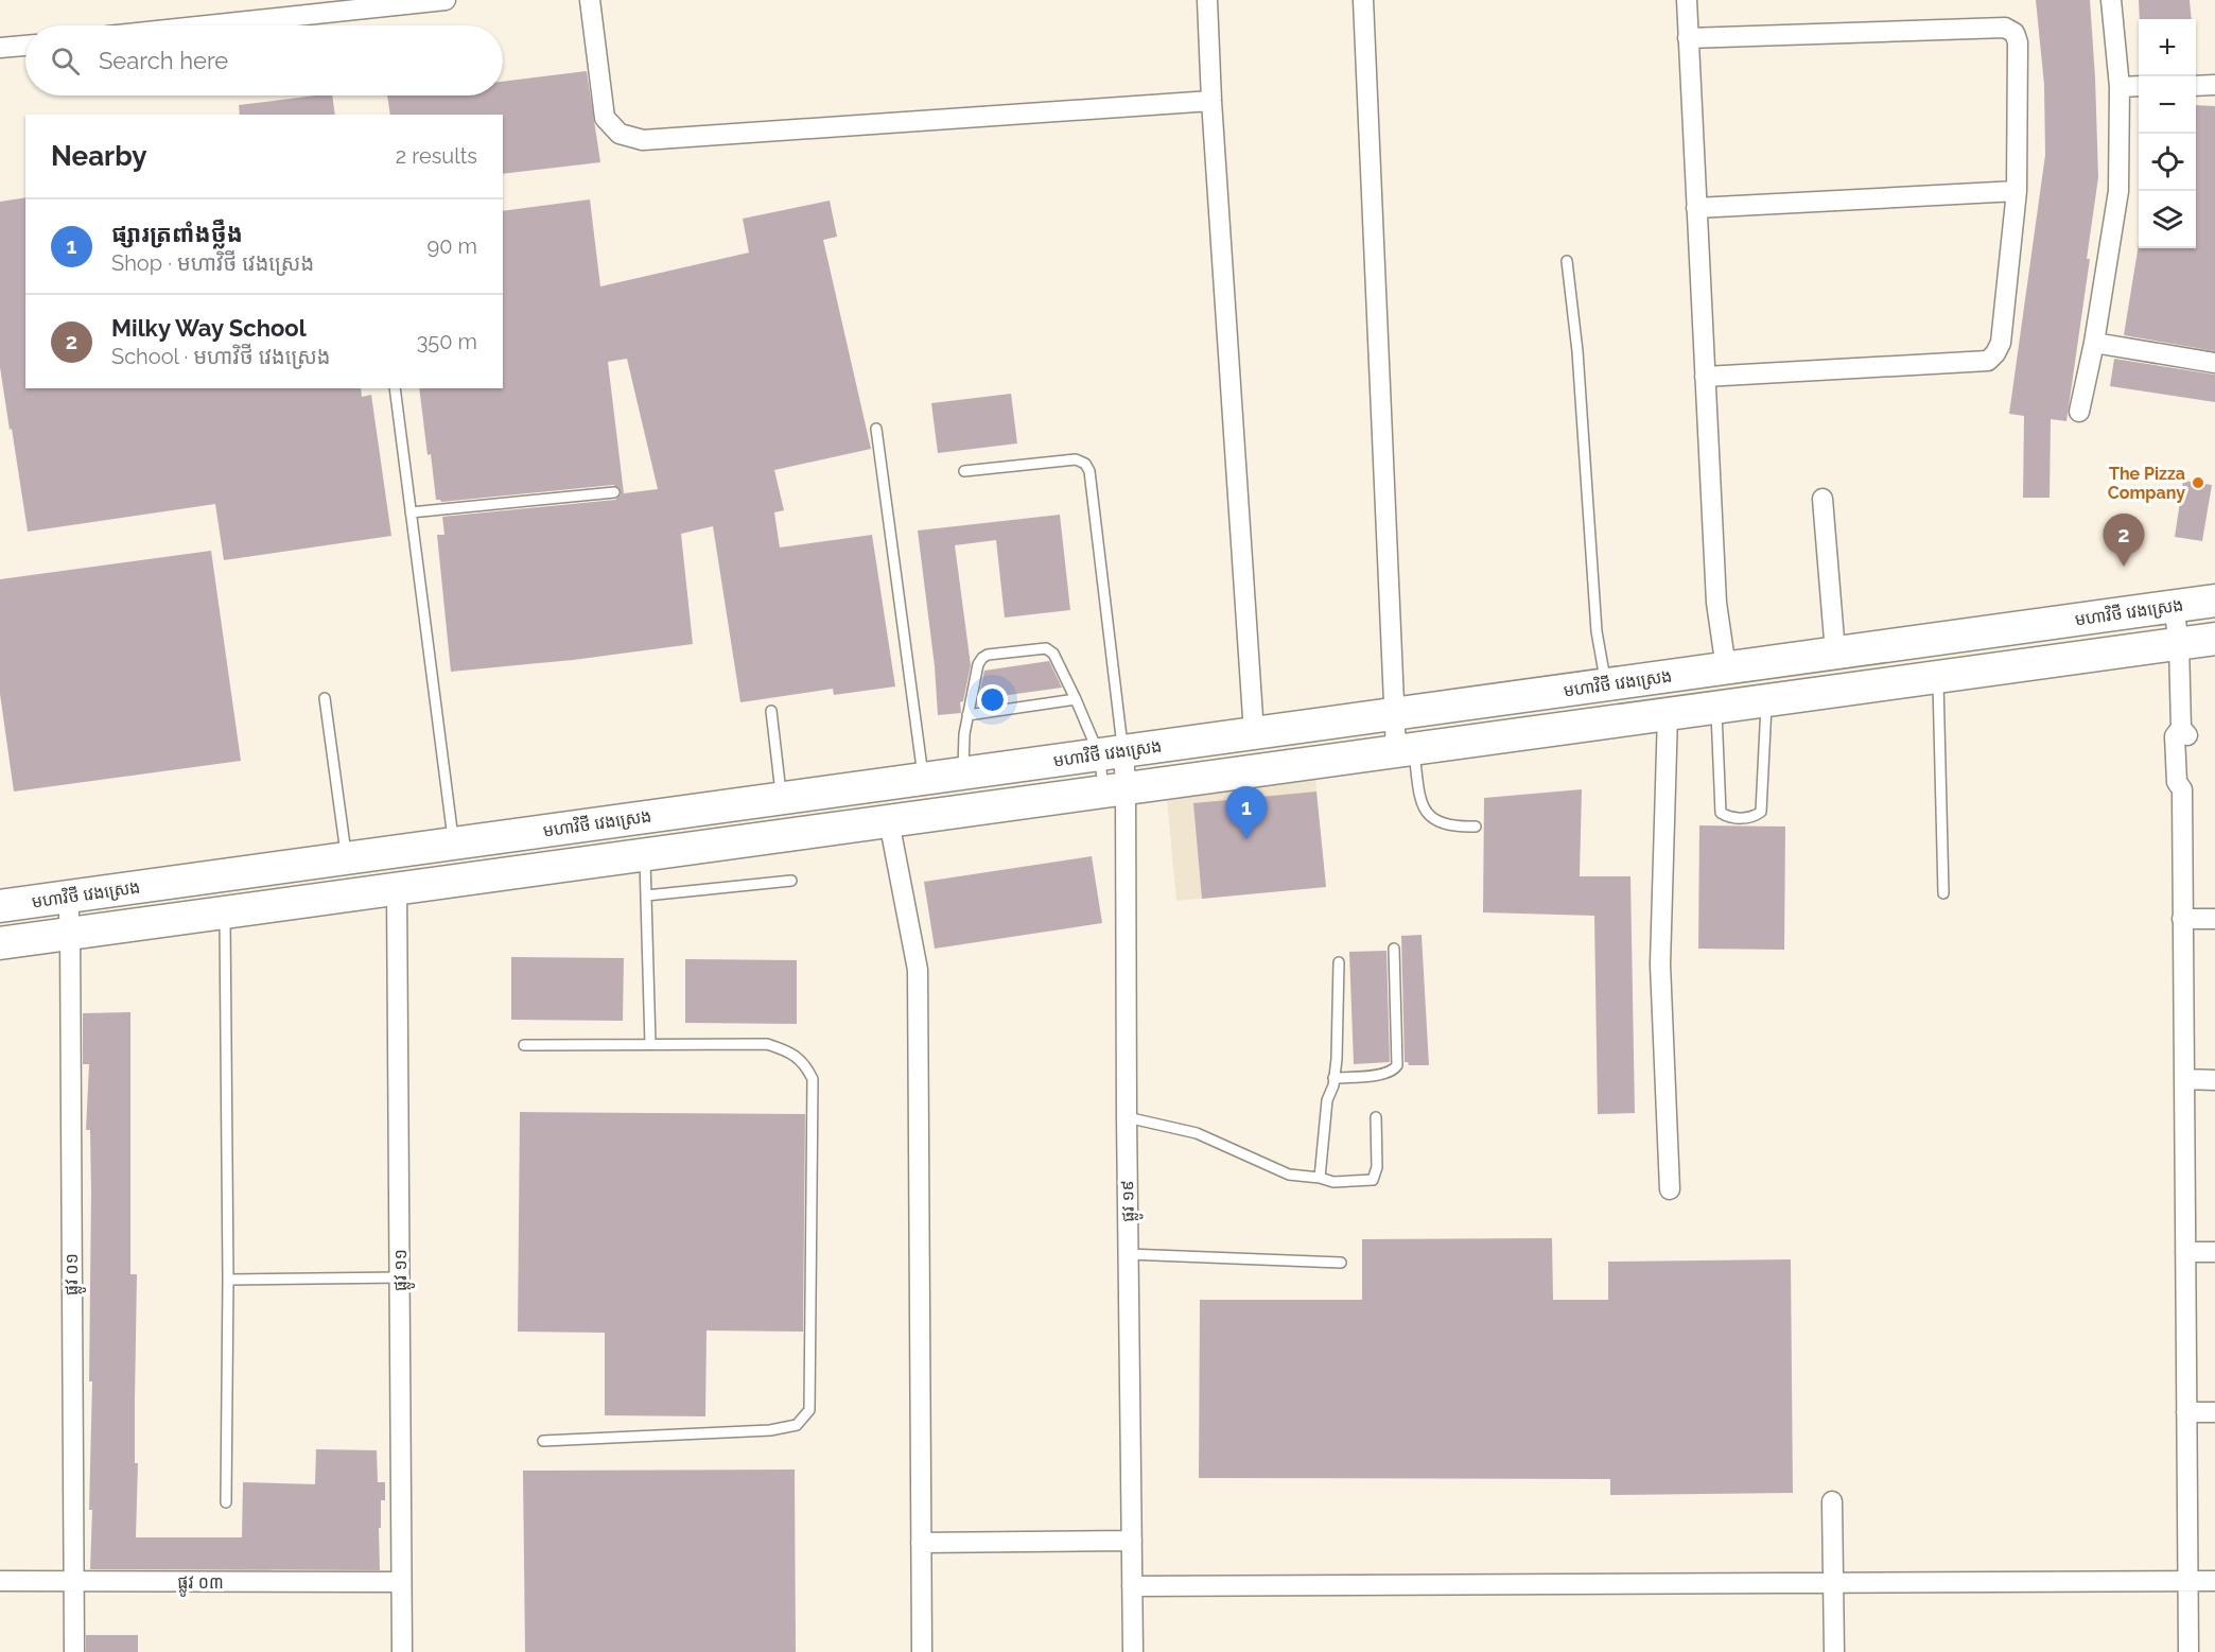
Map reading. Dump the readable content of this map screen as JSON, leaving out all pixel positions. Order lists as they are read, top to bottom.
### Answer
{
  "streets": {
    "main road": ["មហាវិថី វេងស្រេង"],
    "street": [
      "ផ្លូវ ១៩",
      "ផ្លូវ ១១",
      "ផ្លូវ ០១",
      "ផ្លូវ ០៣"
    ]
  },
  "crossings": [
    ["មហាវិថី វេងស្រេង", "ផ្លូវ ១៩"],
    ["មហាវិថី វេងស្រេង", "ផ្លូវ ១១"],
    ["មហាវិថី វេងស្រេង", "ផ្លូវ ០១"],
    ["ផ្លូវ ១១", "ផ្លូវ ០៣"],
    ["ផ្លូវ ០១", "ផ្លូវ ០៣"]
  ],
  "places": ["The Pizza Company"],
  "page": {
    "map_buttons": ["+", "−"],
    "search": "Search here",
    "heading": ["Nearby", "2 results"],
    "list": [
      {
        "mark": "1",
        "name": "ផ្សារត្រពាំងថ្លឹង",
        "note": "Shop · មហាវិថី វេងស្រេង",
        "value": "90 m"
      },
      {
        "mark": "2",
        "name": "Milky Way School",
        "note": "School · មហាវិថី វេងស្រេង",
        "value": "350 m"
      }
    ],
    "pins": ["2", "1"]
  }
}
